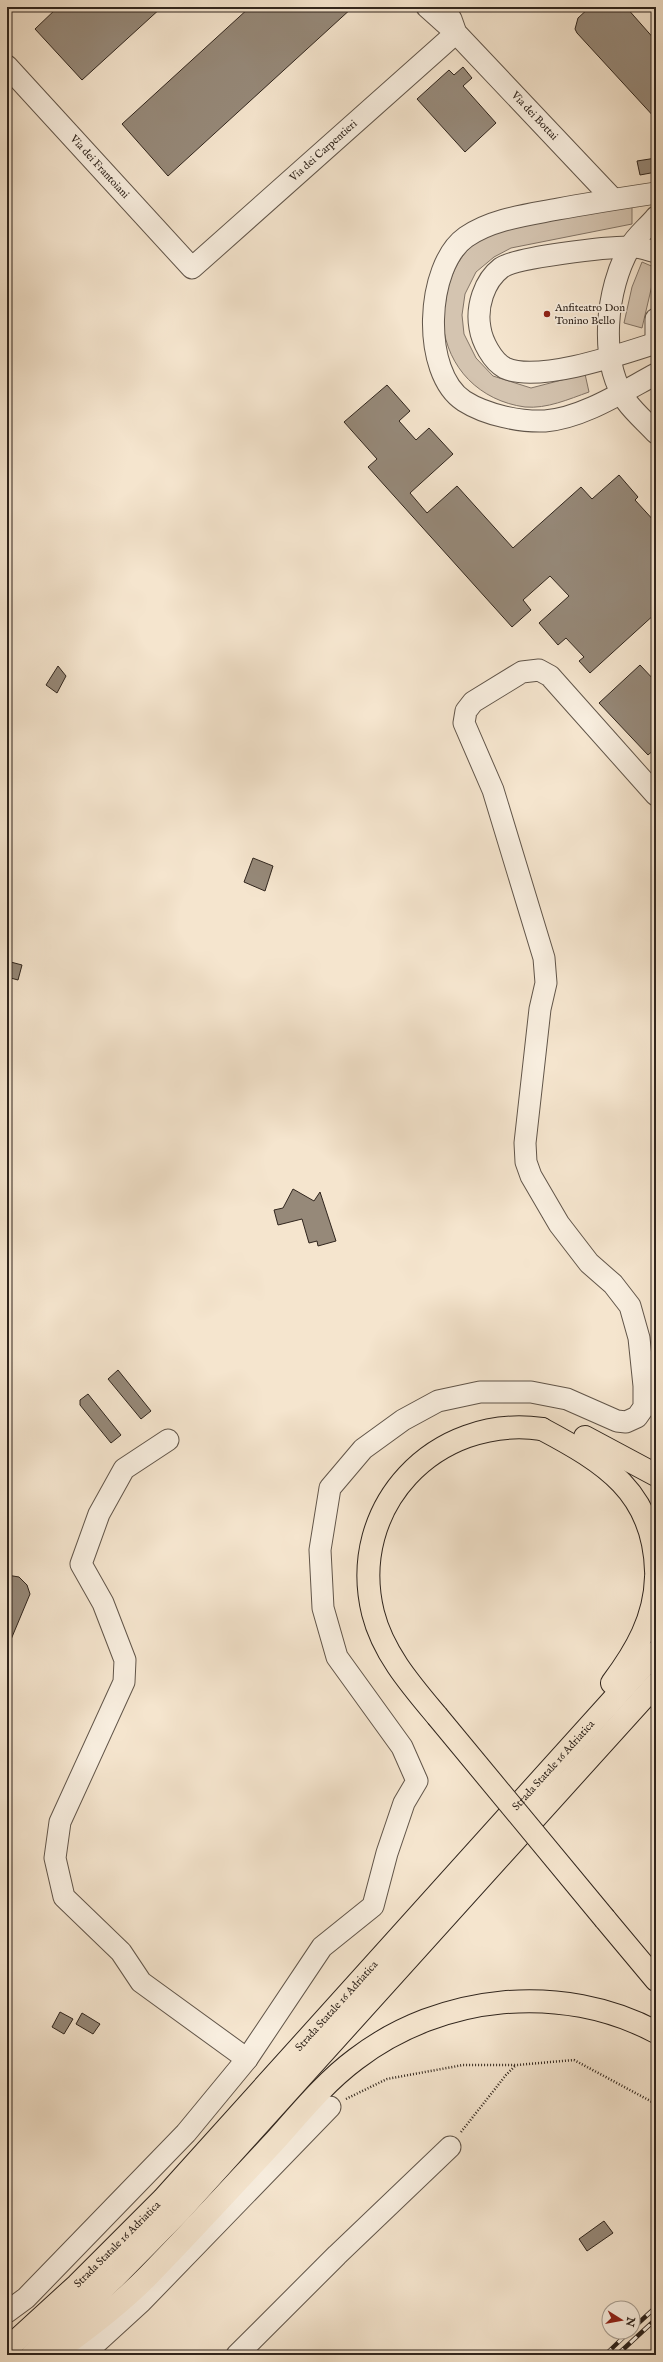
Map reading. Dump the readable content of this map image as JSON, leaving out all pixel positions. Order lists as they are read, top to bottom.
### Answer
{
  "streets": {
    "main road": ["Strada Statale 16 Adriatica"],
    "street": ["Via dei Bottai", "Via dei Carpentieri", "Via dei Frantoiani"]
  },
  "crossings": [
    ["Via dei Bottai", "Via dei Carpentieri"],
    ["Via dei Carpentieri", "Via dei Frantoiani"]
  ],
  "places": ["Anfiteatro Don Tonino Bello"],
  "north": "right"
}
